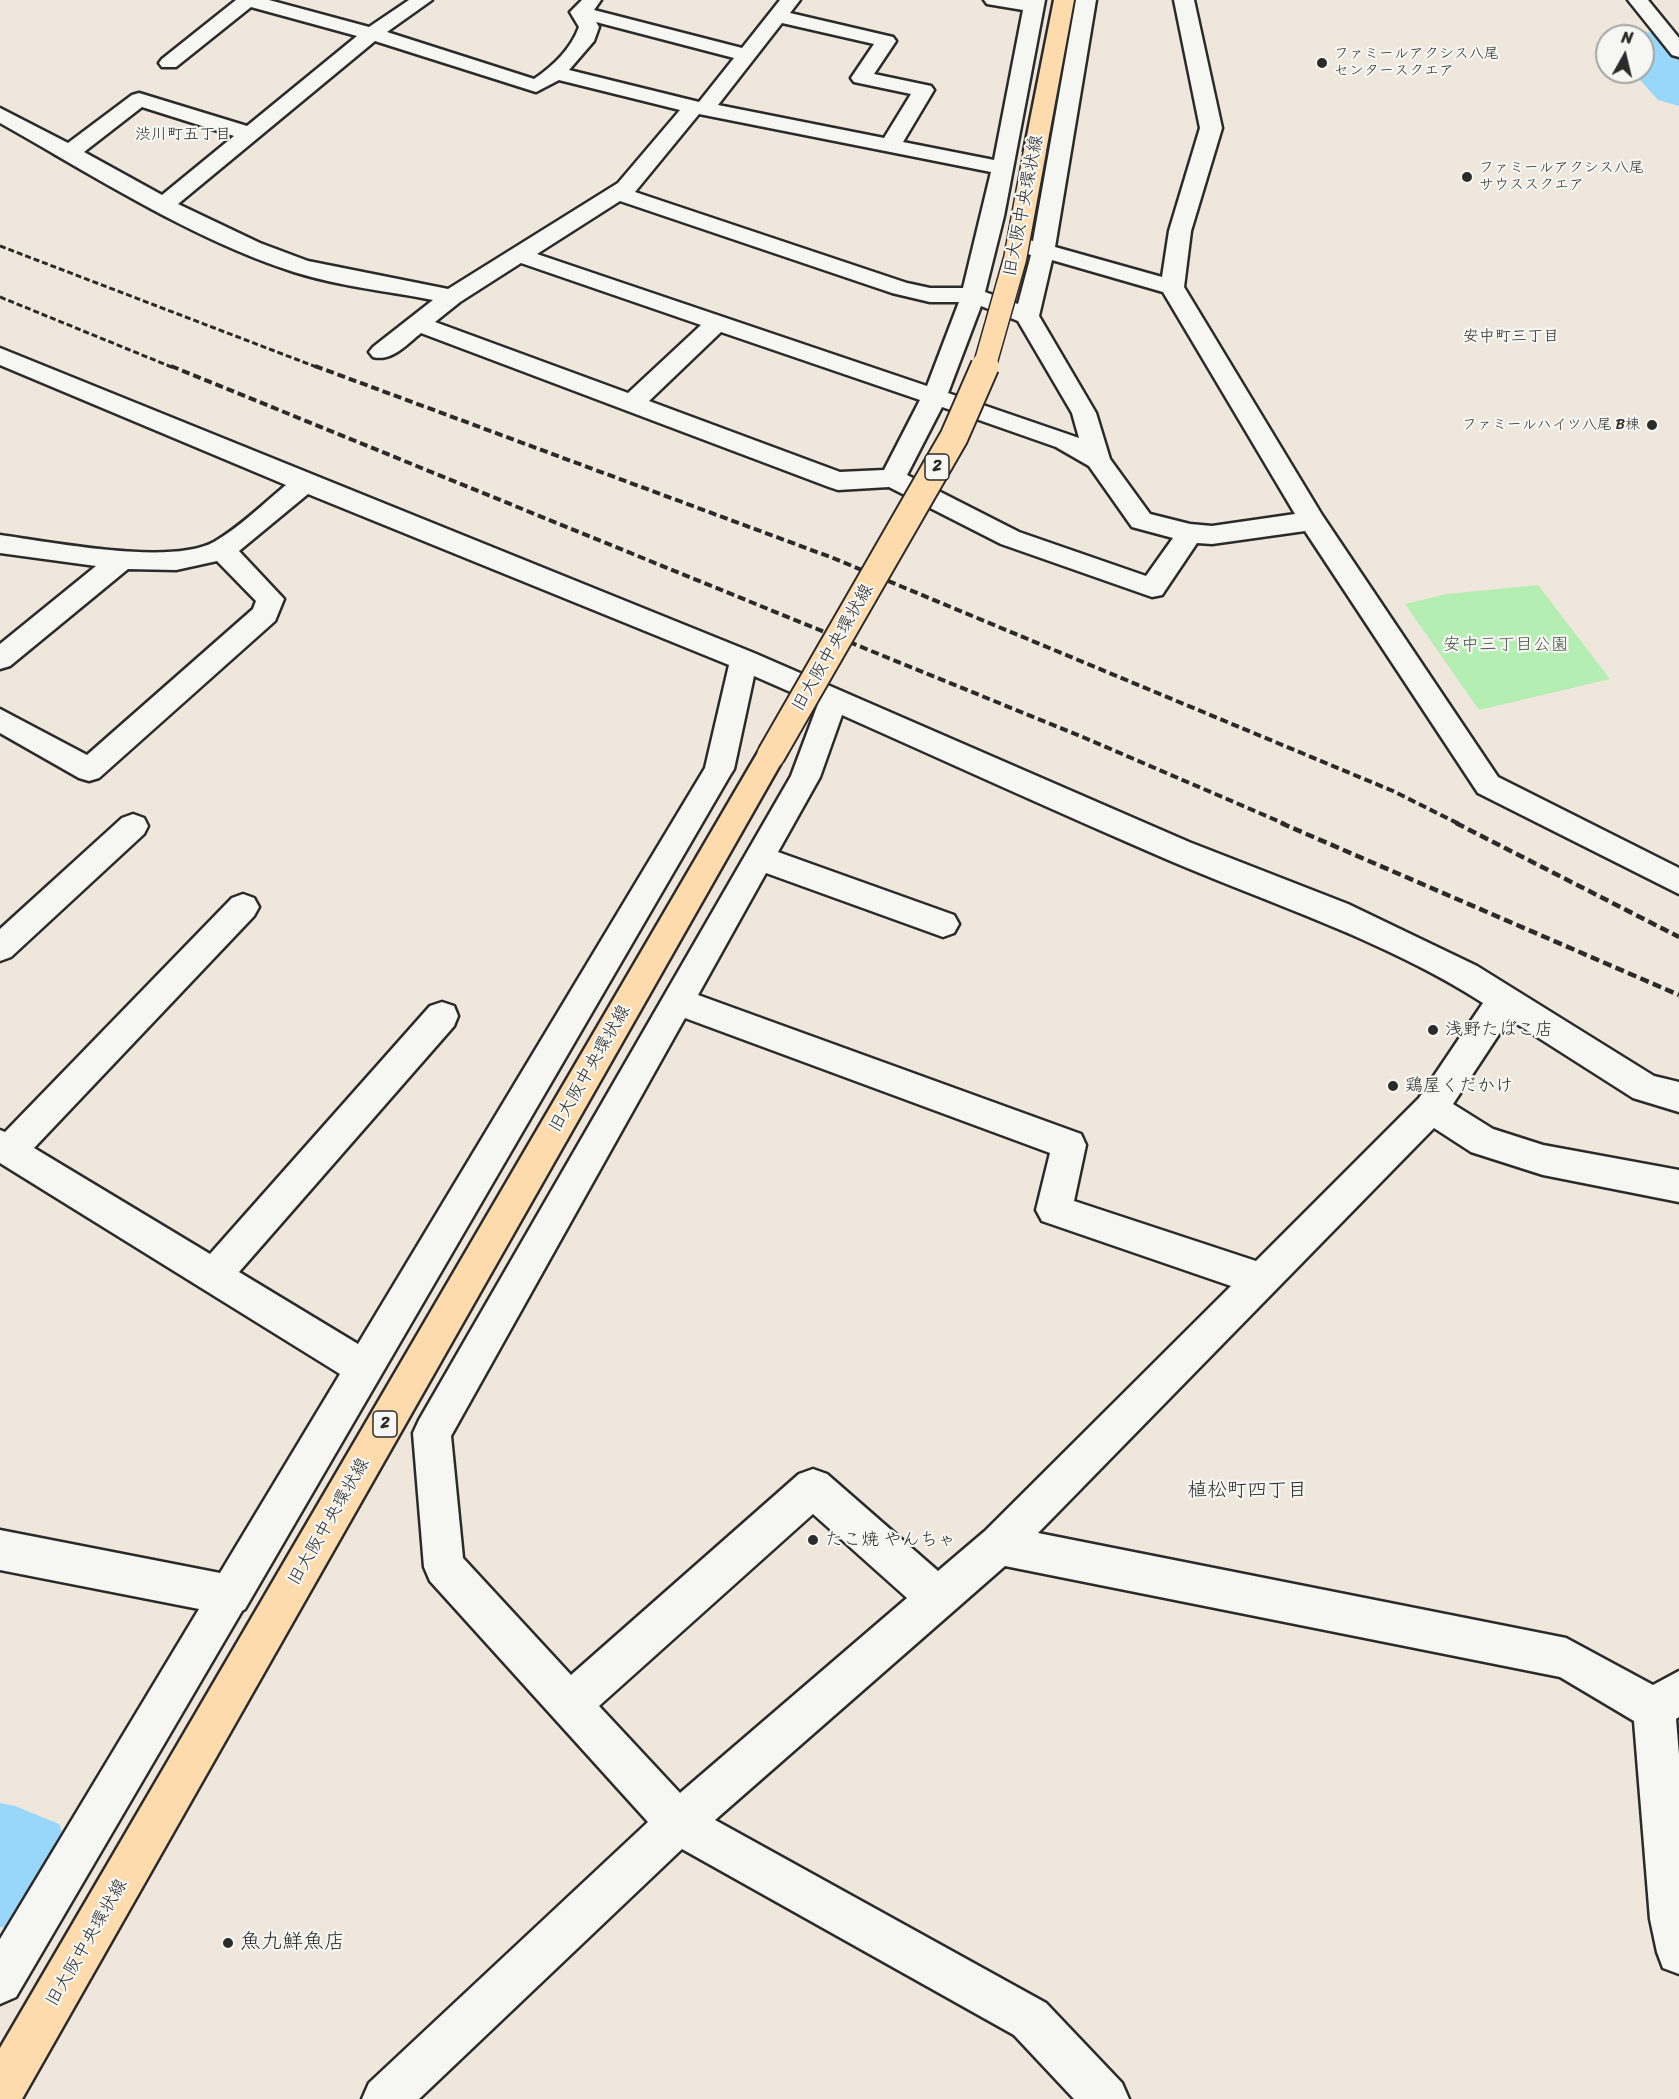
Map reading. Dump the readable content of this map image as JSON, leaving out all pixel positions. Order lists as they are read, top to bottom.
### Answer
{
  "streets": {
    "main road": ["旧大阪中央環状線", "2"]
  },
  "districts": ["渋川町五丁目", "安中町三丁目", "植松町四丁目"],
  "parks": ["安中三丁目公園"],
  "places": [
    "ファミールアクシス八尾 センタースクエア",
    "ファミールアクシス八尾 サウススクエア",
    "ファミールハイツ八尾 B棟",
    "浅野たばこ店",
    "鶏屋くだかけ",
    "たこ焼 やんちゃ",
    "魚九鮮魚店"
  ],
  "north": "top"
}
